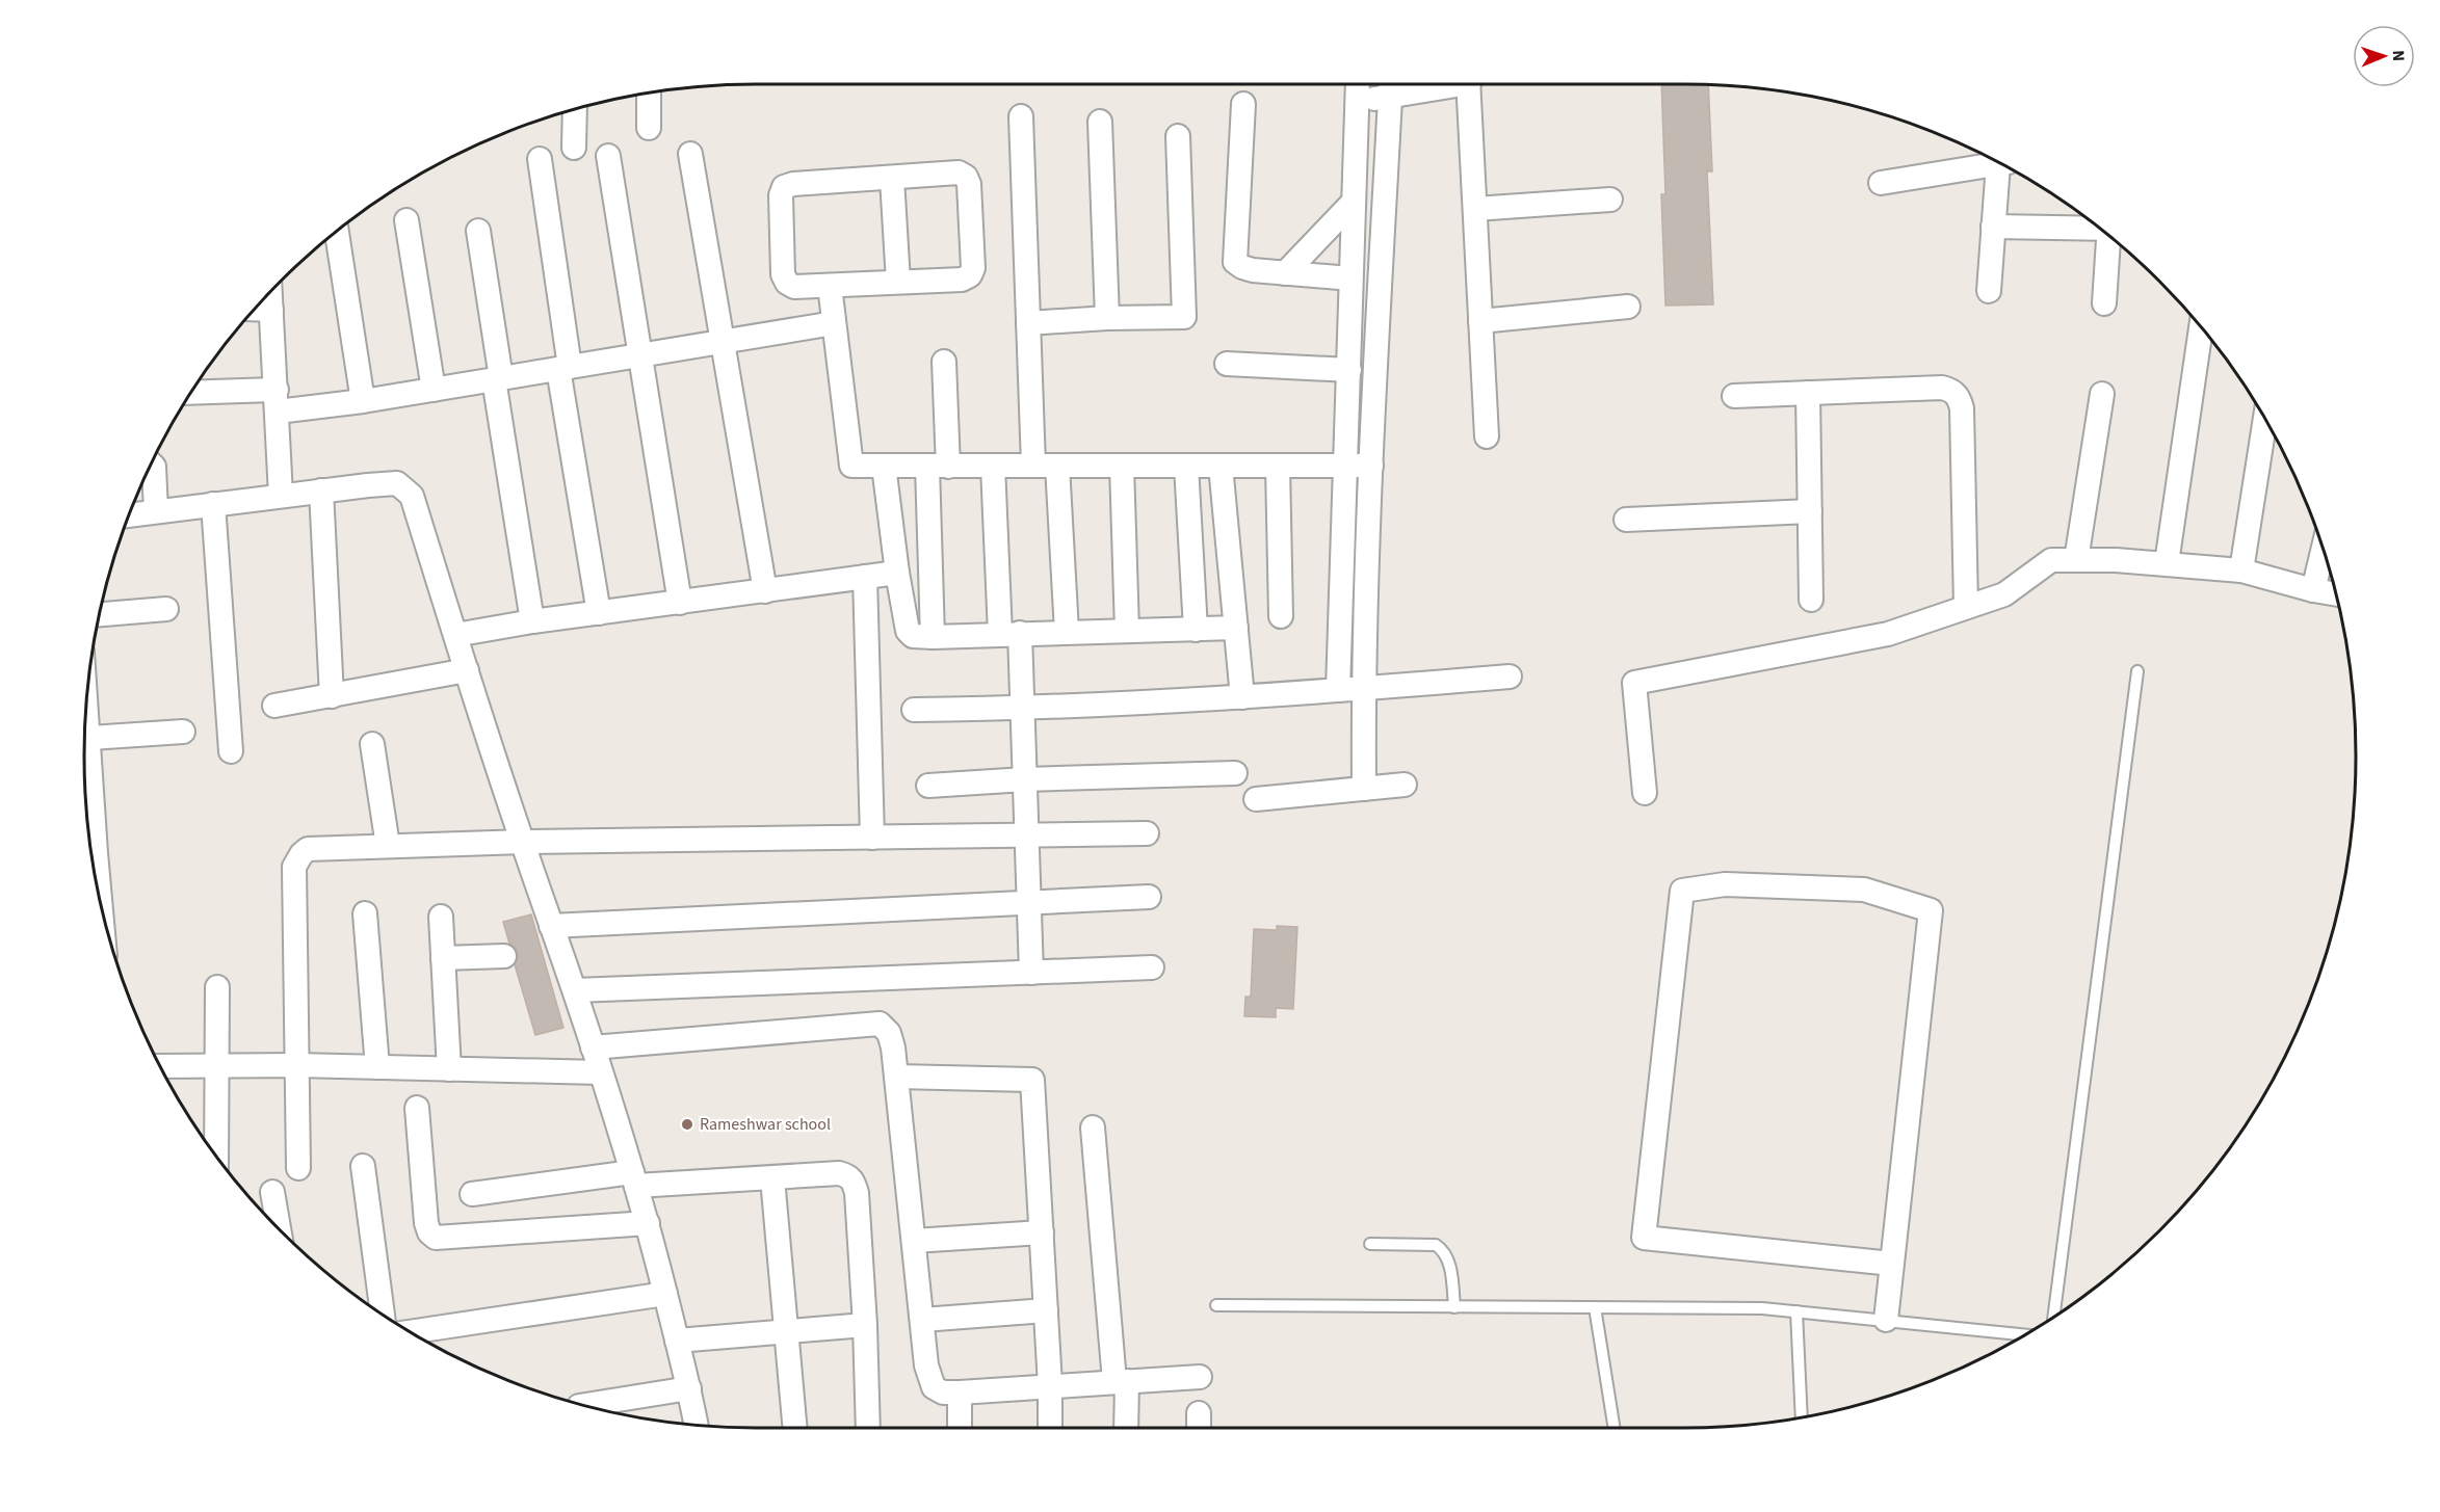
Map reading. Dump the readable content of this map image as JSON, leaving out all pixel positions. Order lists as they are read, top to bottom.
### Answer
{
  "places": ["Rameshwar school"],
  "north": "right"
}
